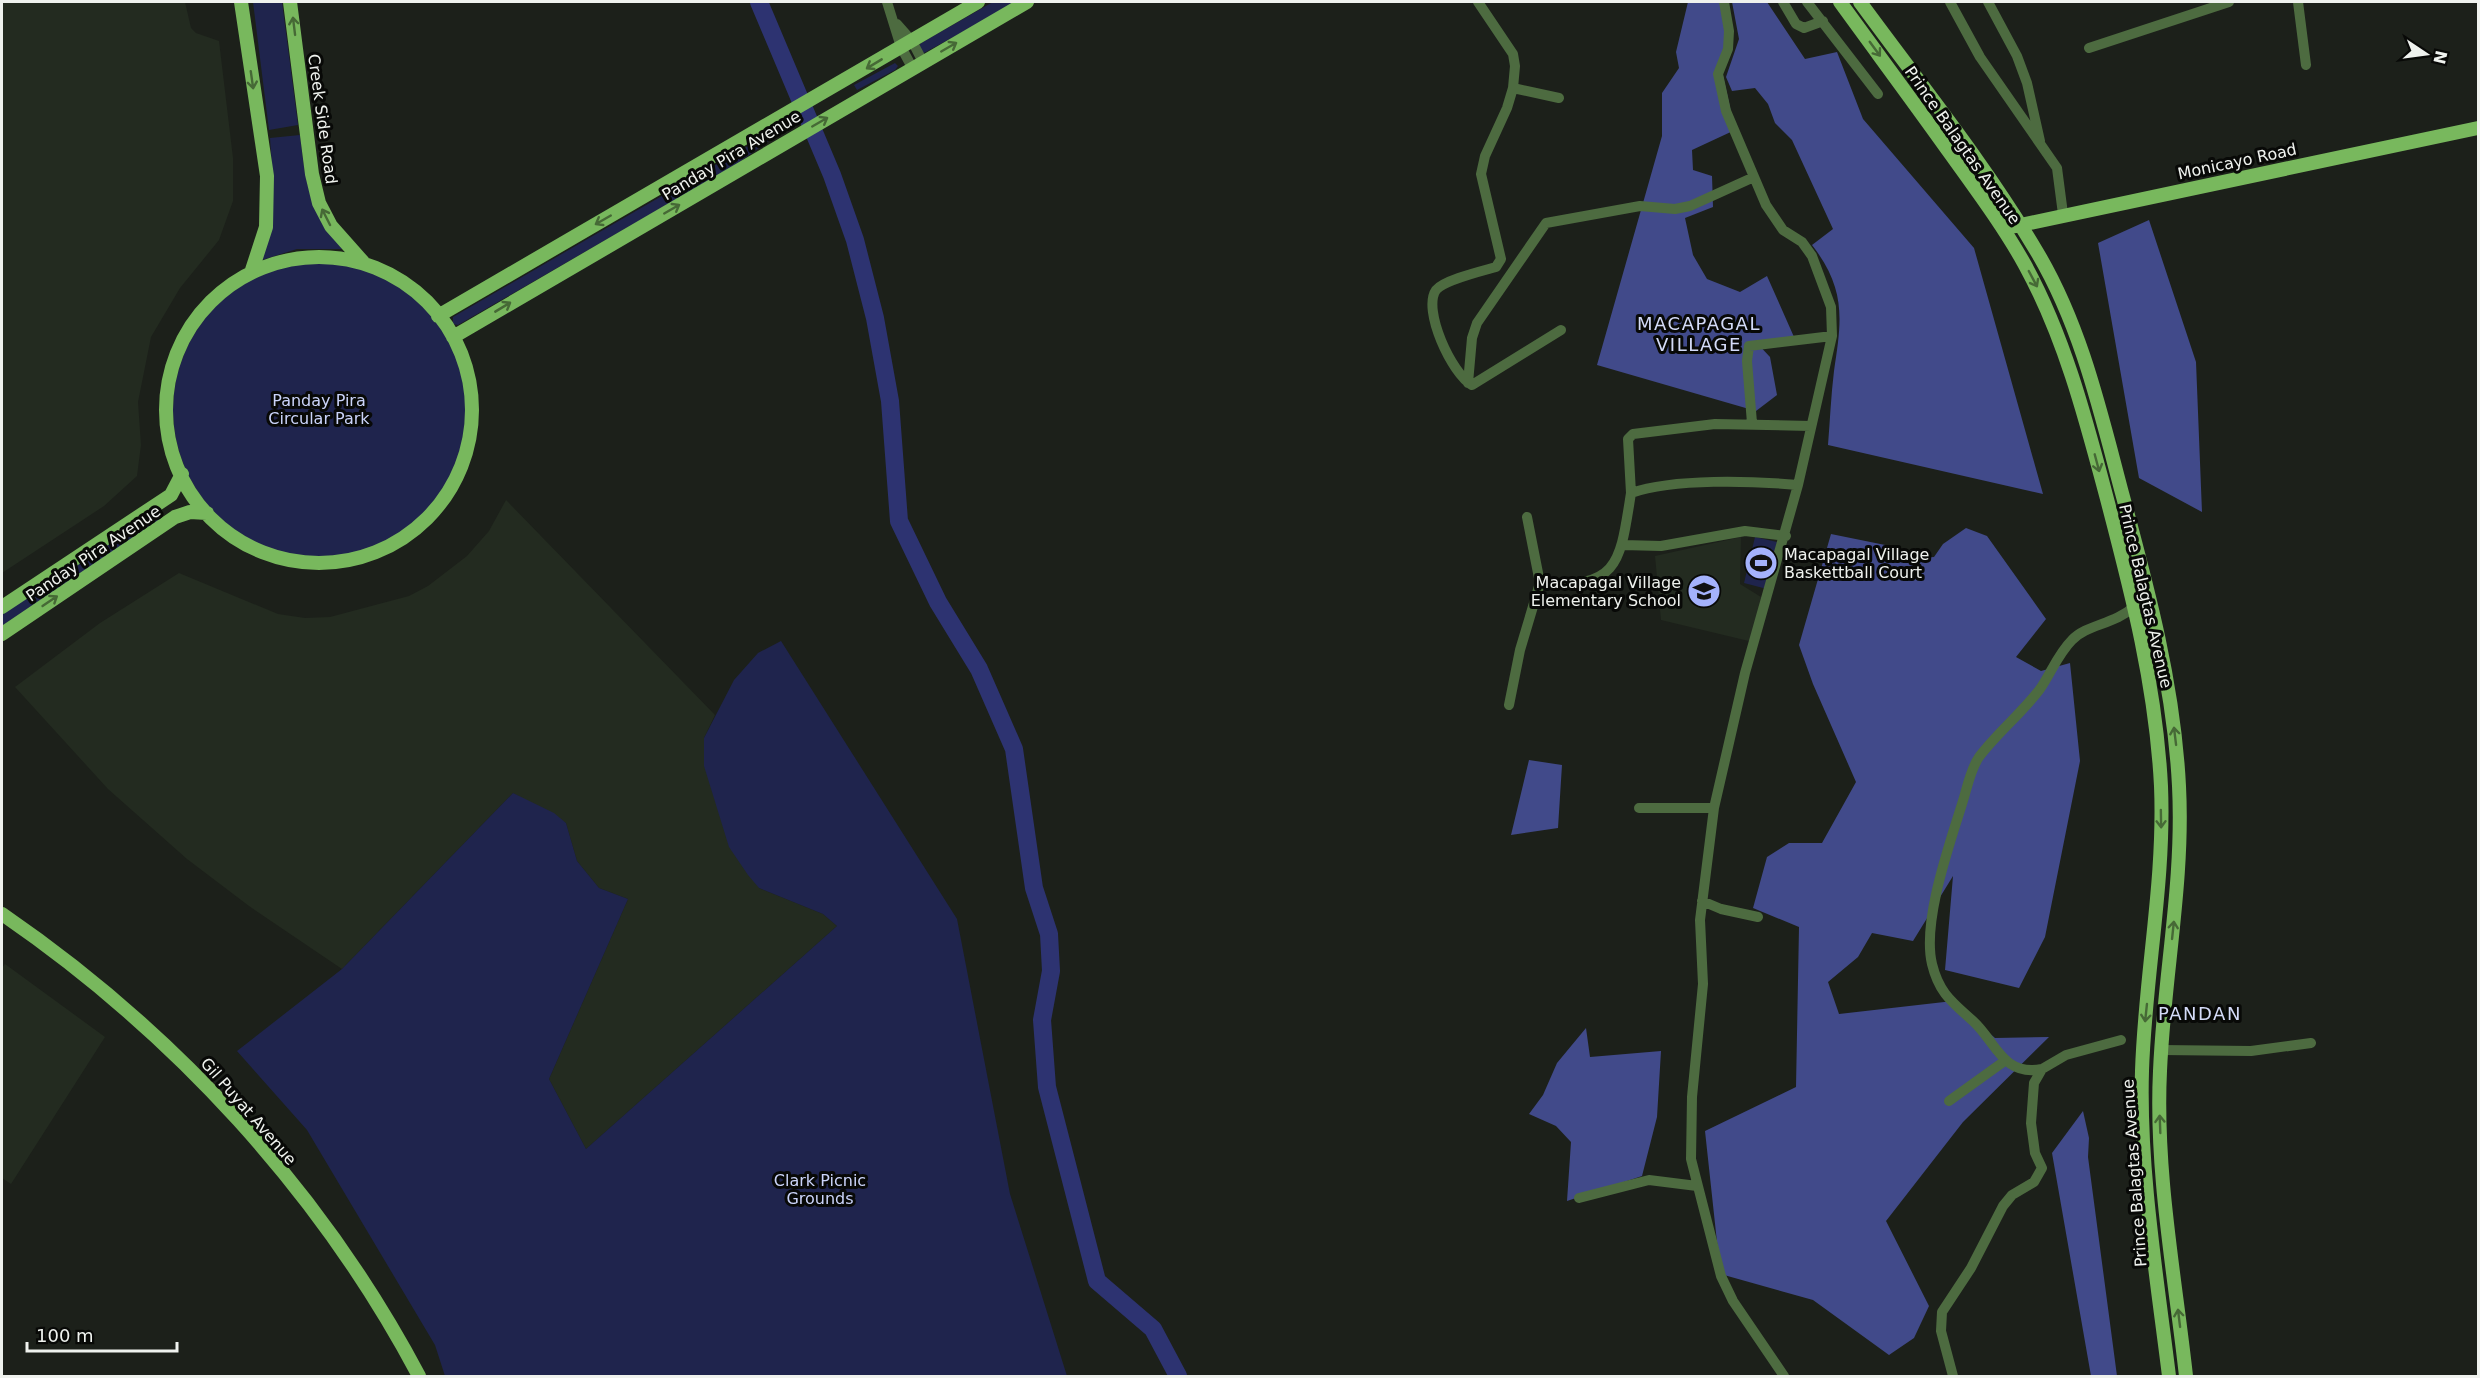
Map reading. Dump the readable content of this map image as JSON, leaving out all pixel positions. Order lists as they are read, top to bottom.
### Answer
{
  "streets": {
    "main road": [
      "Creek Side Road",
      "Prince Balagtas Avenue",
      "Panday Pira Avenue",
      "Monicayo Road",
      "Gil Puyat Avenue"
    ]
  },
  "crossings": [
    ["Prince Balagtas Avenue", "Monicayo Road"]
  ],
  "districts": ["MACAPAGAL VILLAGE", "PANDAN"],
  "parks": ["Panday Pira Circular Park", "Clark Picnic Grounds"],
  "places": {
    "sports": ["Macapagal Village Baskettball Court"],
    "school or university": ["Macapagal Village Elementary School"]
  },
  "scale_bar": "100 m",
  "north": "right"
}
